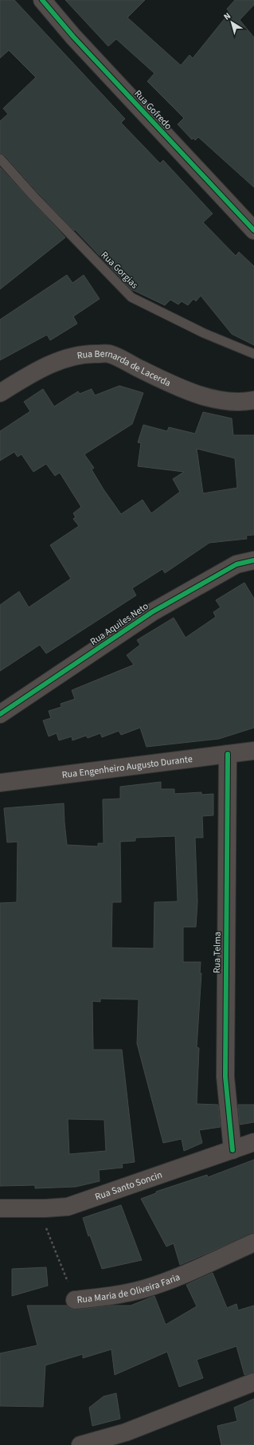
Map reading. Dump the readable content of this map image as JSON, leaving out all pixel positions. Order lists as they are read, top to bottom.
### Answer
{
  "streets": {
    "street": [
      "Rua Gofredo",
      "Rua Bernarda de Lacerda",
      "Rua Aquiles Neto",
      "Rua Engenheiro Augusto Durante",
      "Rua Telma",
      "Rua Santo Soncin",
      "Rua Maria de Oliveira Faria"
    ],
    "lane": ["Rua Gorgias"]
  },
  "crossings": [
    ["Rua Engenheiro Augusto Durante", "Rua Telma"],
    ["Rua Telma", "Rua Santo Soncin"],
    ["Rua Santo Soncin", "Rua Maria de Oliveira Faria"]
  ],
  "north": "top left"
}
